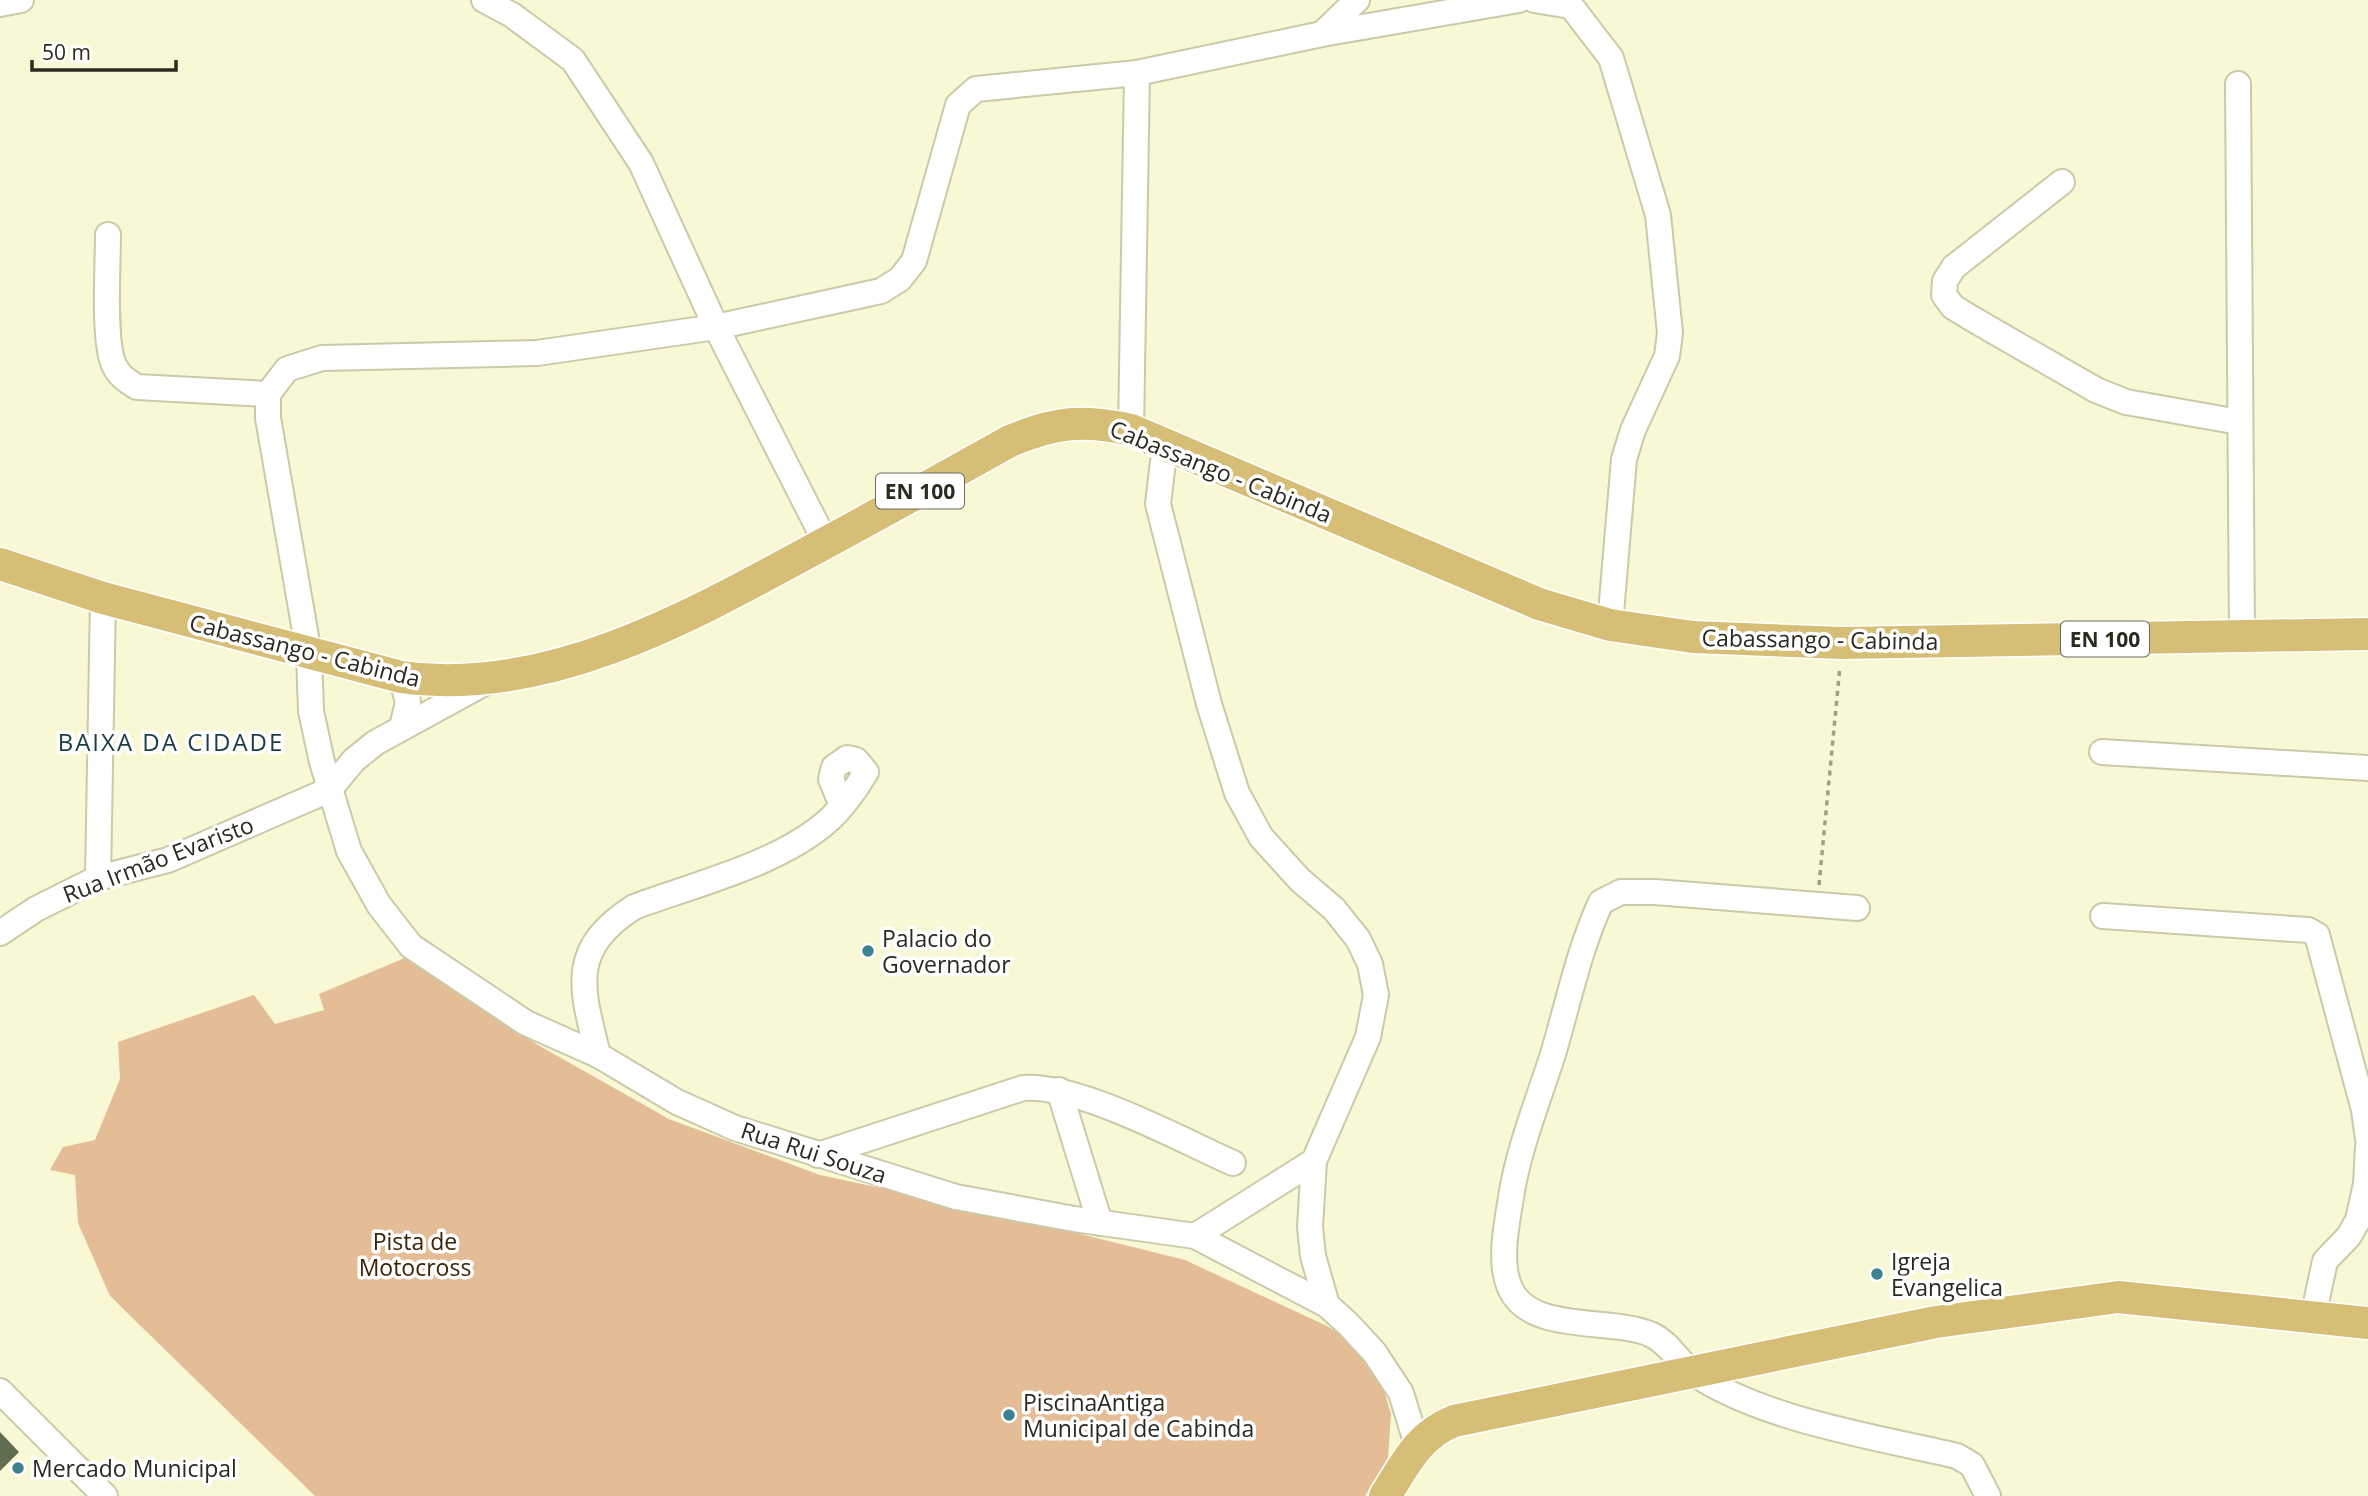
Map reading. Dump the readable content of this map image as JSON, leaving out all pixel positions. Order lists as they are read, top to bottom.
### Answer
{
  "streets": {
    "main road": ["Cabassango - Cabinda", "EN 100"],
    "street": ["Rua Irmão Evaristo", "Rua Rui Souza"]
  },
  "crossings": [
    ["Cabassango - Cabinda", "Rua Irmão Evaristo"],
    ["Cabassango - Cabinda", "Rua Rui Souza"],
    ["Rua Irmão Evaristo", "Rua Rui Souza"]
  ],
  "districts": ["BAIXA DA CIDADE"],
  "parks": ["Pista de Motocross"],
  "places": [
    "Palacio do Governador",
    "Igreja Evangelica",
    "PiscinaAntiga Municipal de Cabinda",
    "Mercado Municipal"
  ],
  "scale_bar": "50 m"
}
